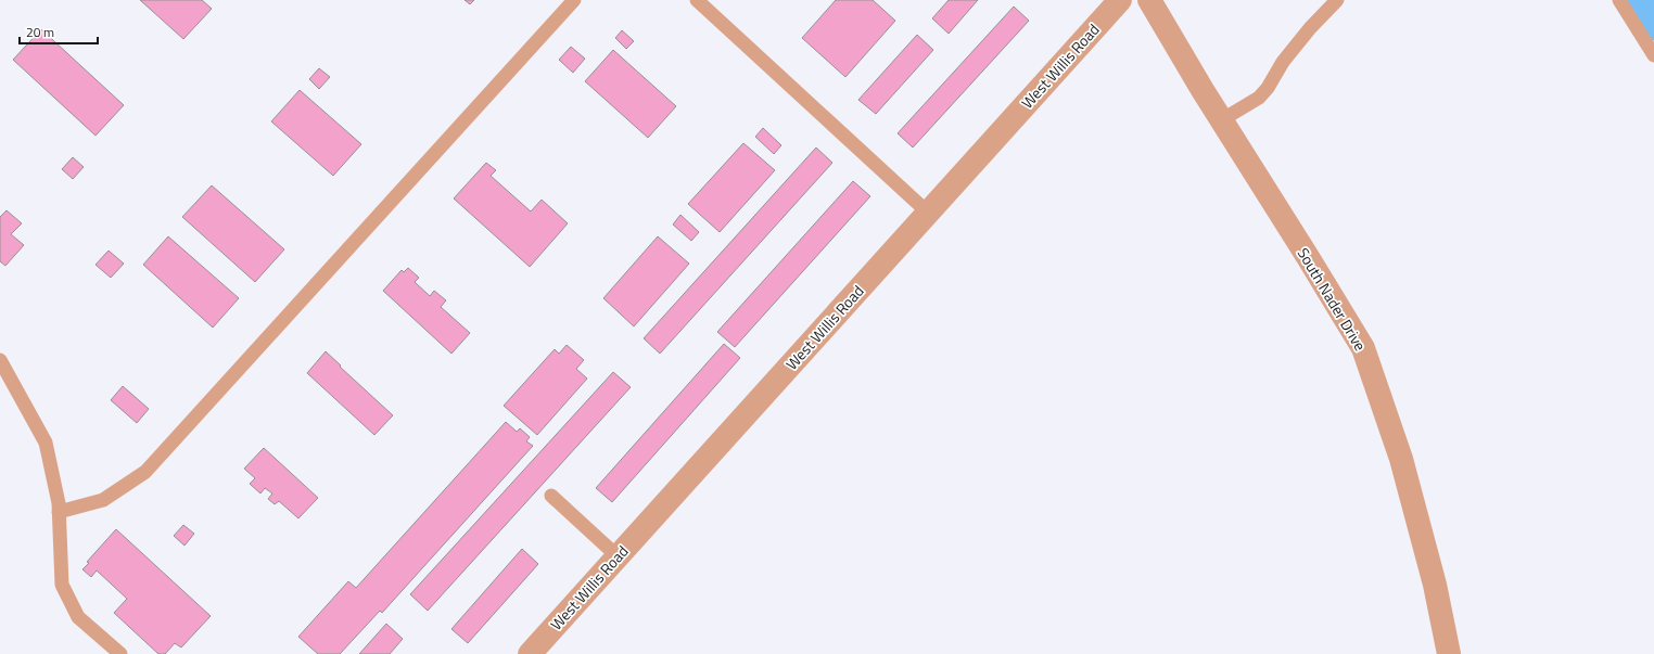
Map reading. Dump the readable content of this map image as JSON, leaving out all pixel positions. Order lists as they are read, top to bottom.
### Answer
{
  "streets": {
    "street": ["West Willis Road", "South Nader Drive"]
  },
  "scale_bar": "20 m"
}
